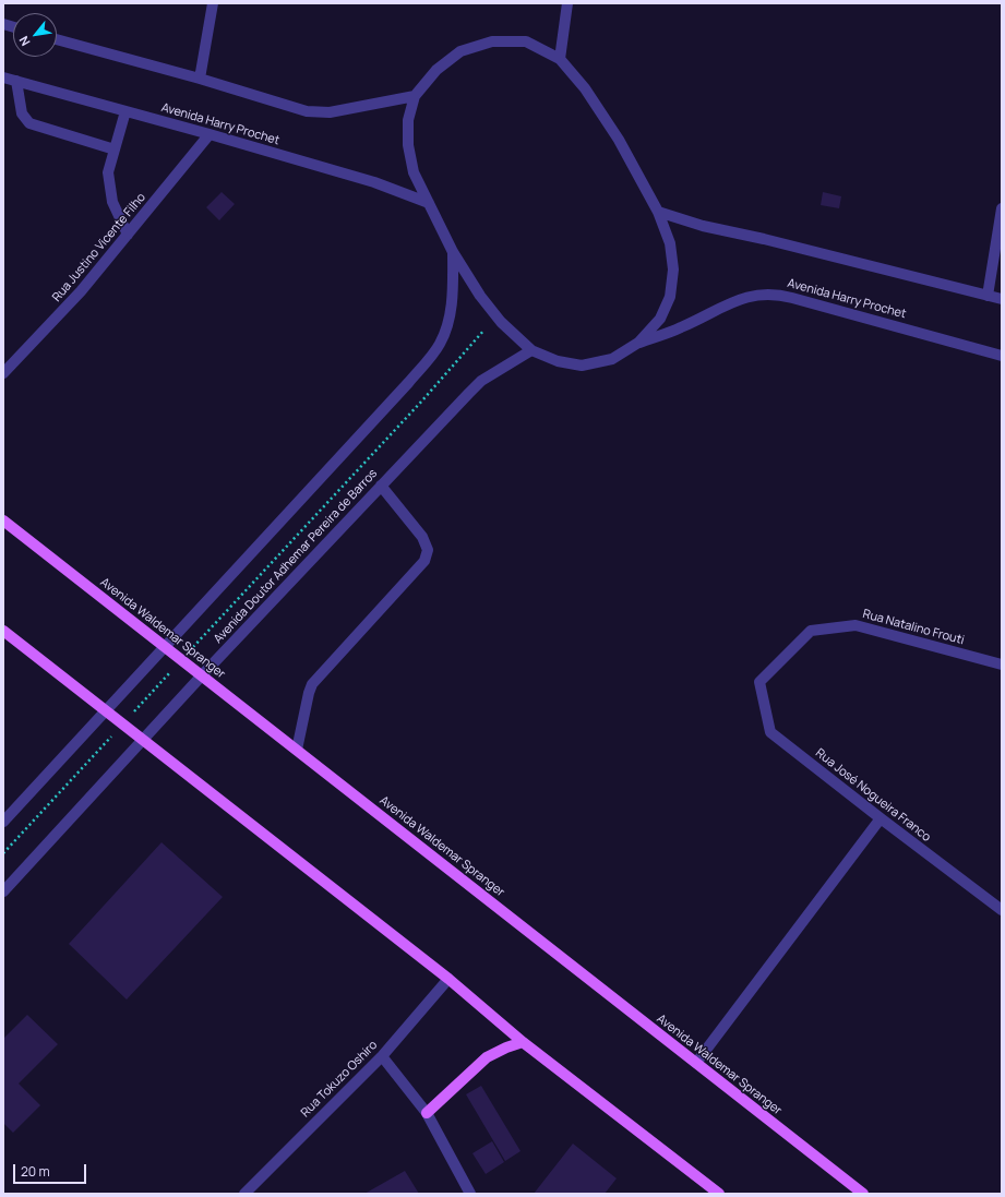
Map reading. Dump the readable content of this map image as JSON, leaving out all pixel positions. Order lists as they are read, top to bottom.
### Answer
{
  "streets": {
    "main road": ["Avenida Waldemar Spranger"],
    "street": [
      "Avenida Harry Prochet",
      "Rua Justino Vicente Filho",
      "Avenida Doutor Adhemar Pereira de Barros",
      "Rua Natalino Frouti",
      "Rua José Nogueira Franco",
      "Rua Tokuzo Oshiro"
    ]
  },
  "crossings": [
    ["Avenida Harry Prochet", "Rua Justino Vicente Filho"],
    ["Avenida Doutor Adhemar Pereira de Barros", "Avenida Waldemar Spranger"],
    ["Rua Natalino Frouti", "Rua José Nogueira Franco"]
  ],
  "scale_bar": "20 m",
  "north": "bottom left"
}
